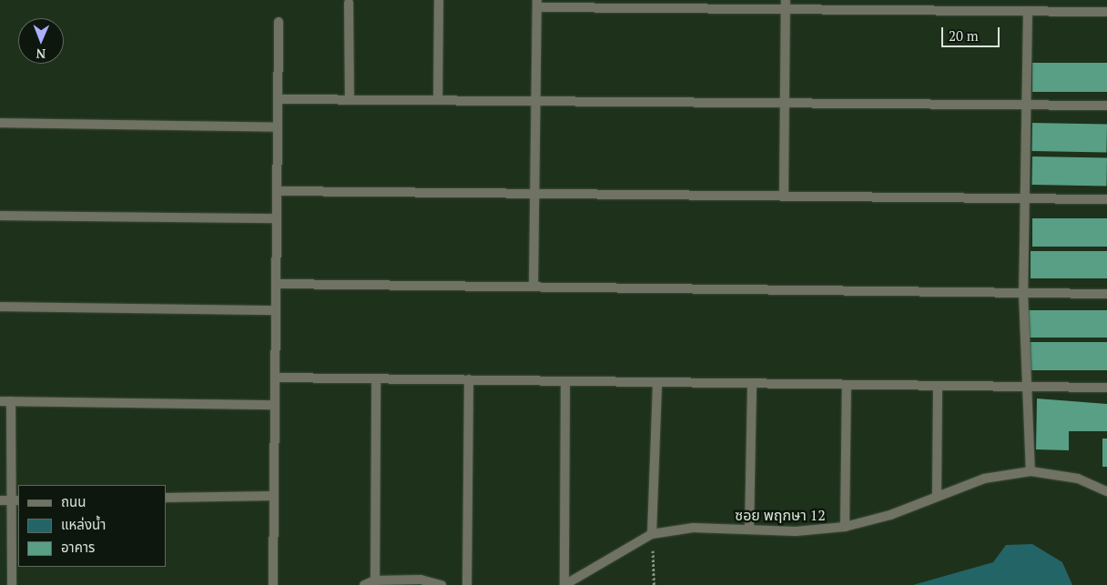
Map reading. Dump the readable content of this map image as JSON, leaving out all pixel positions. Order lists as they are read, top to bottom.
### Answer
{
  "streets": {
    "street": ["ซอย พฤกษา 12"]
  },
  "legend": ["ถนน", "แหล่งน้ำ", "อาคาร"],
  "scale_bar": "20 m",
  "north": "bottom"
}
